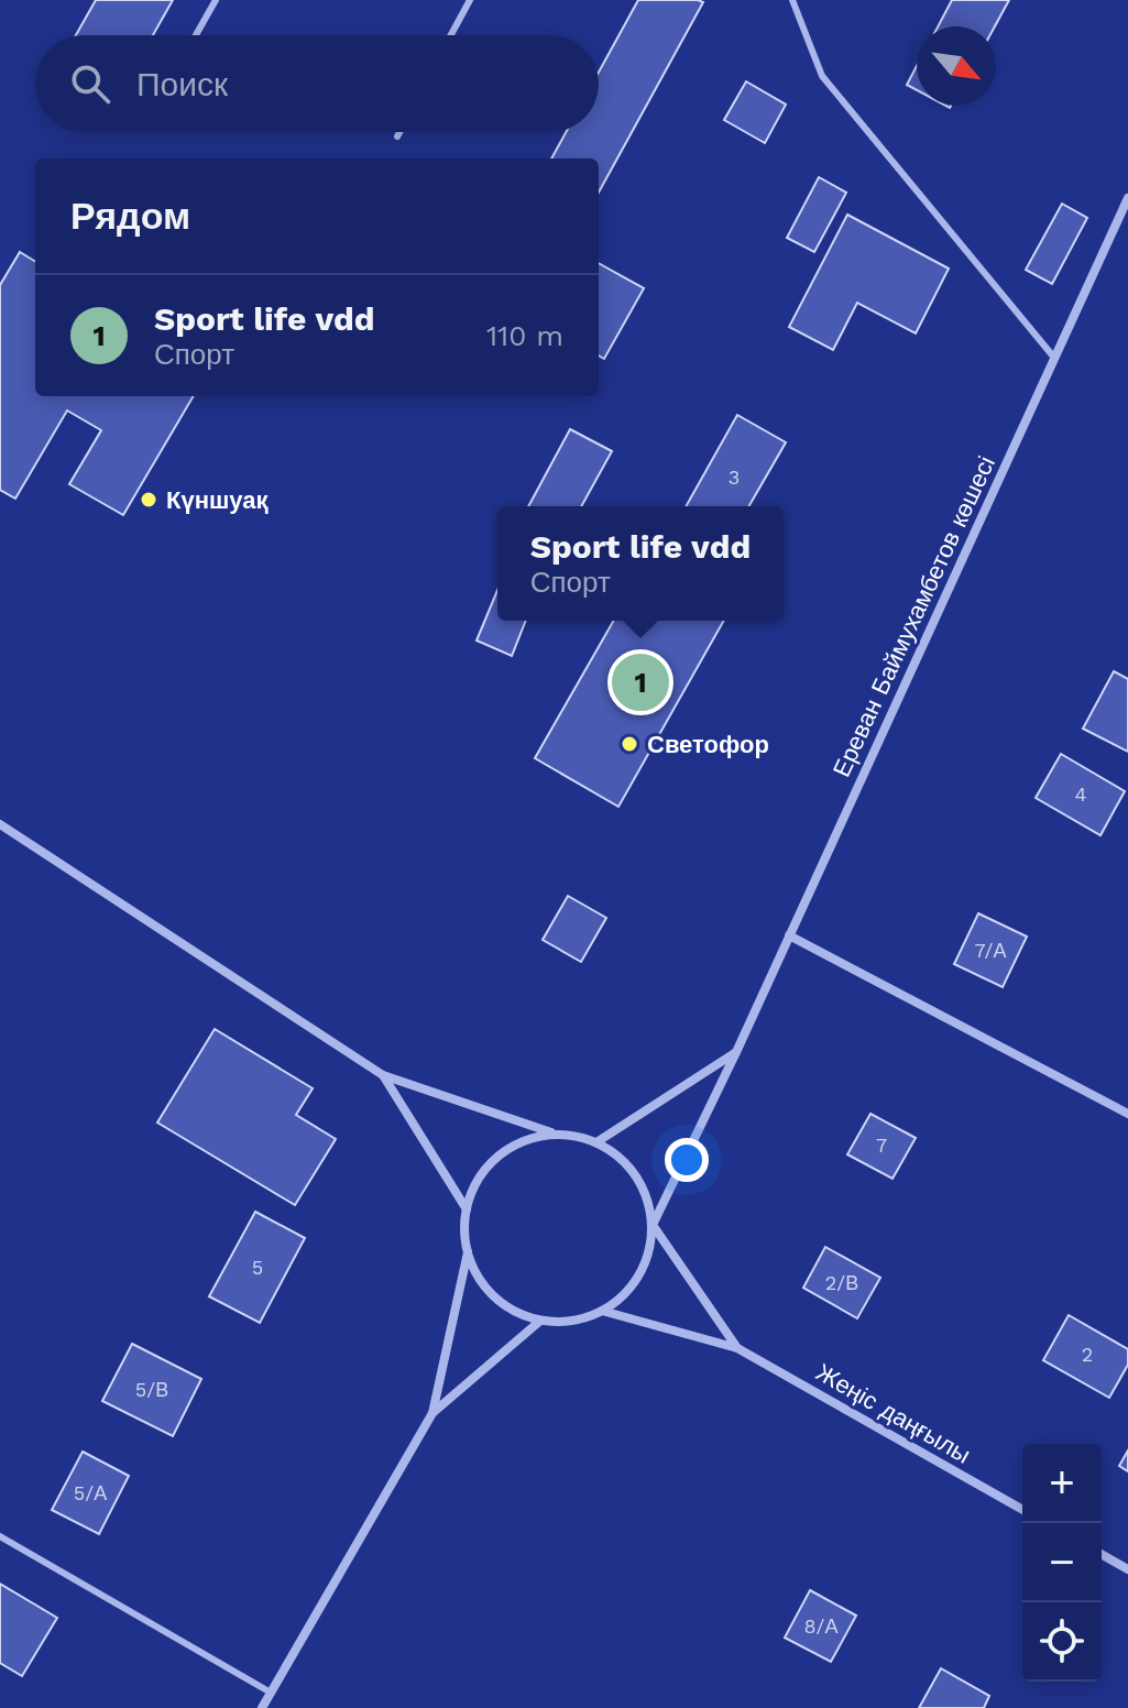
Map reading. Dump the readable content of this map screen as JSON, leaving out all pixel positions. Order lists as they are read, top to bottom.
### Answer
{
  "streets": {
    "street": ["Ереван Баймухамбетов көшесі", "Жеңіс даңғылы"]
  },
  "places": ["Күншуақ", "Светофор"],
  "house_numbers": [
    "3",
    "4",
    "7/А",
    "7",
    "5",
    "2/В",
    "2",
    "5/В",
    "5/А",
    "8/А"
  ],
  "north": "bottom right",
  "page": {
    "search": "Поиск",
    "heading": "Рядом",
    "list": [
      {
        "mark": "1",
        "name": "Sport life vdd",
        "note": "Спорт",
        "value": "110 m"
      }
    ],
    "popup": ["Sport life vdd", "Спорт"],
    "pins": "1",
    "map_buttons": ["+", "−"]
  }
}
